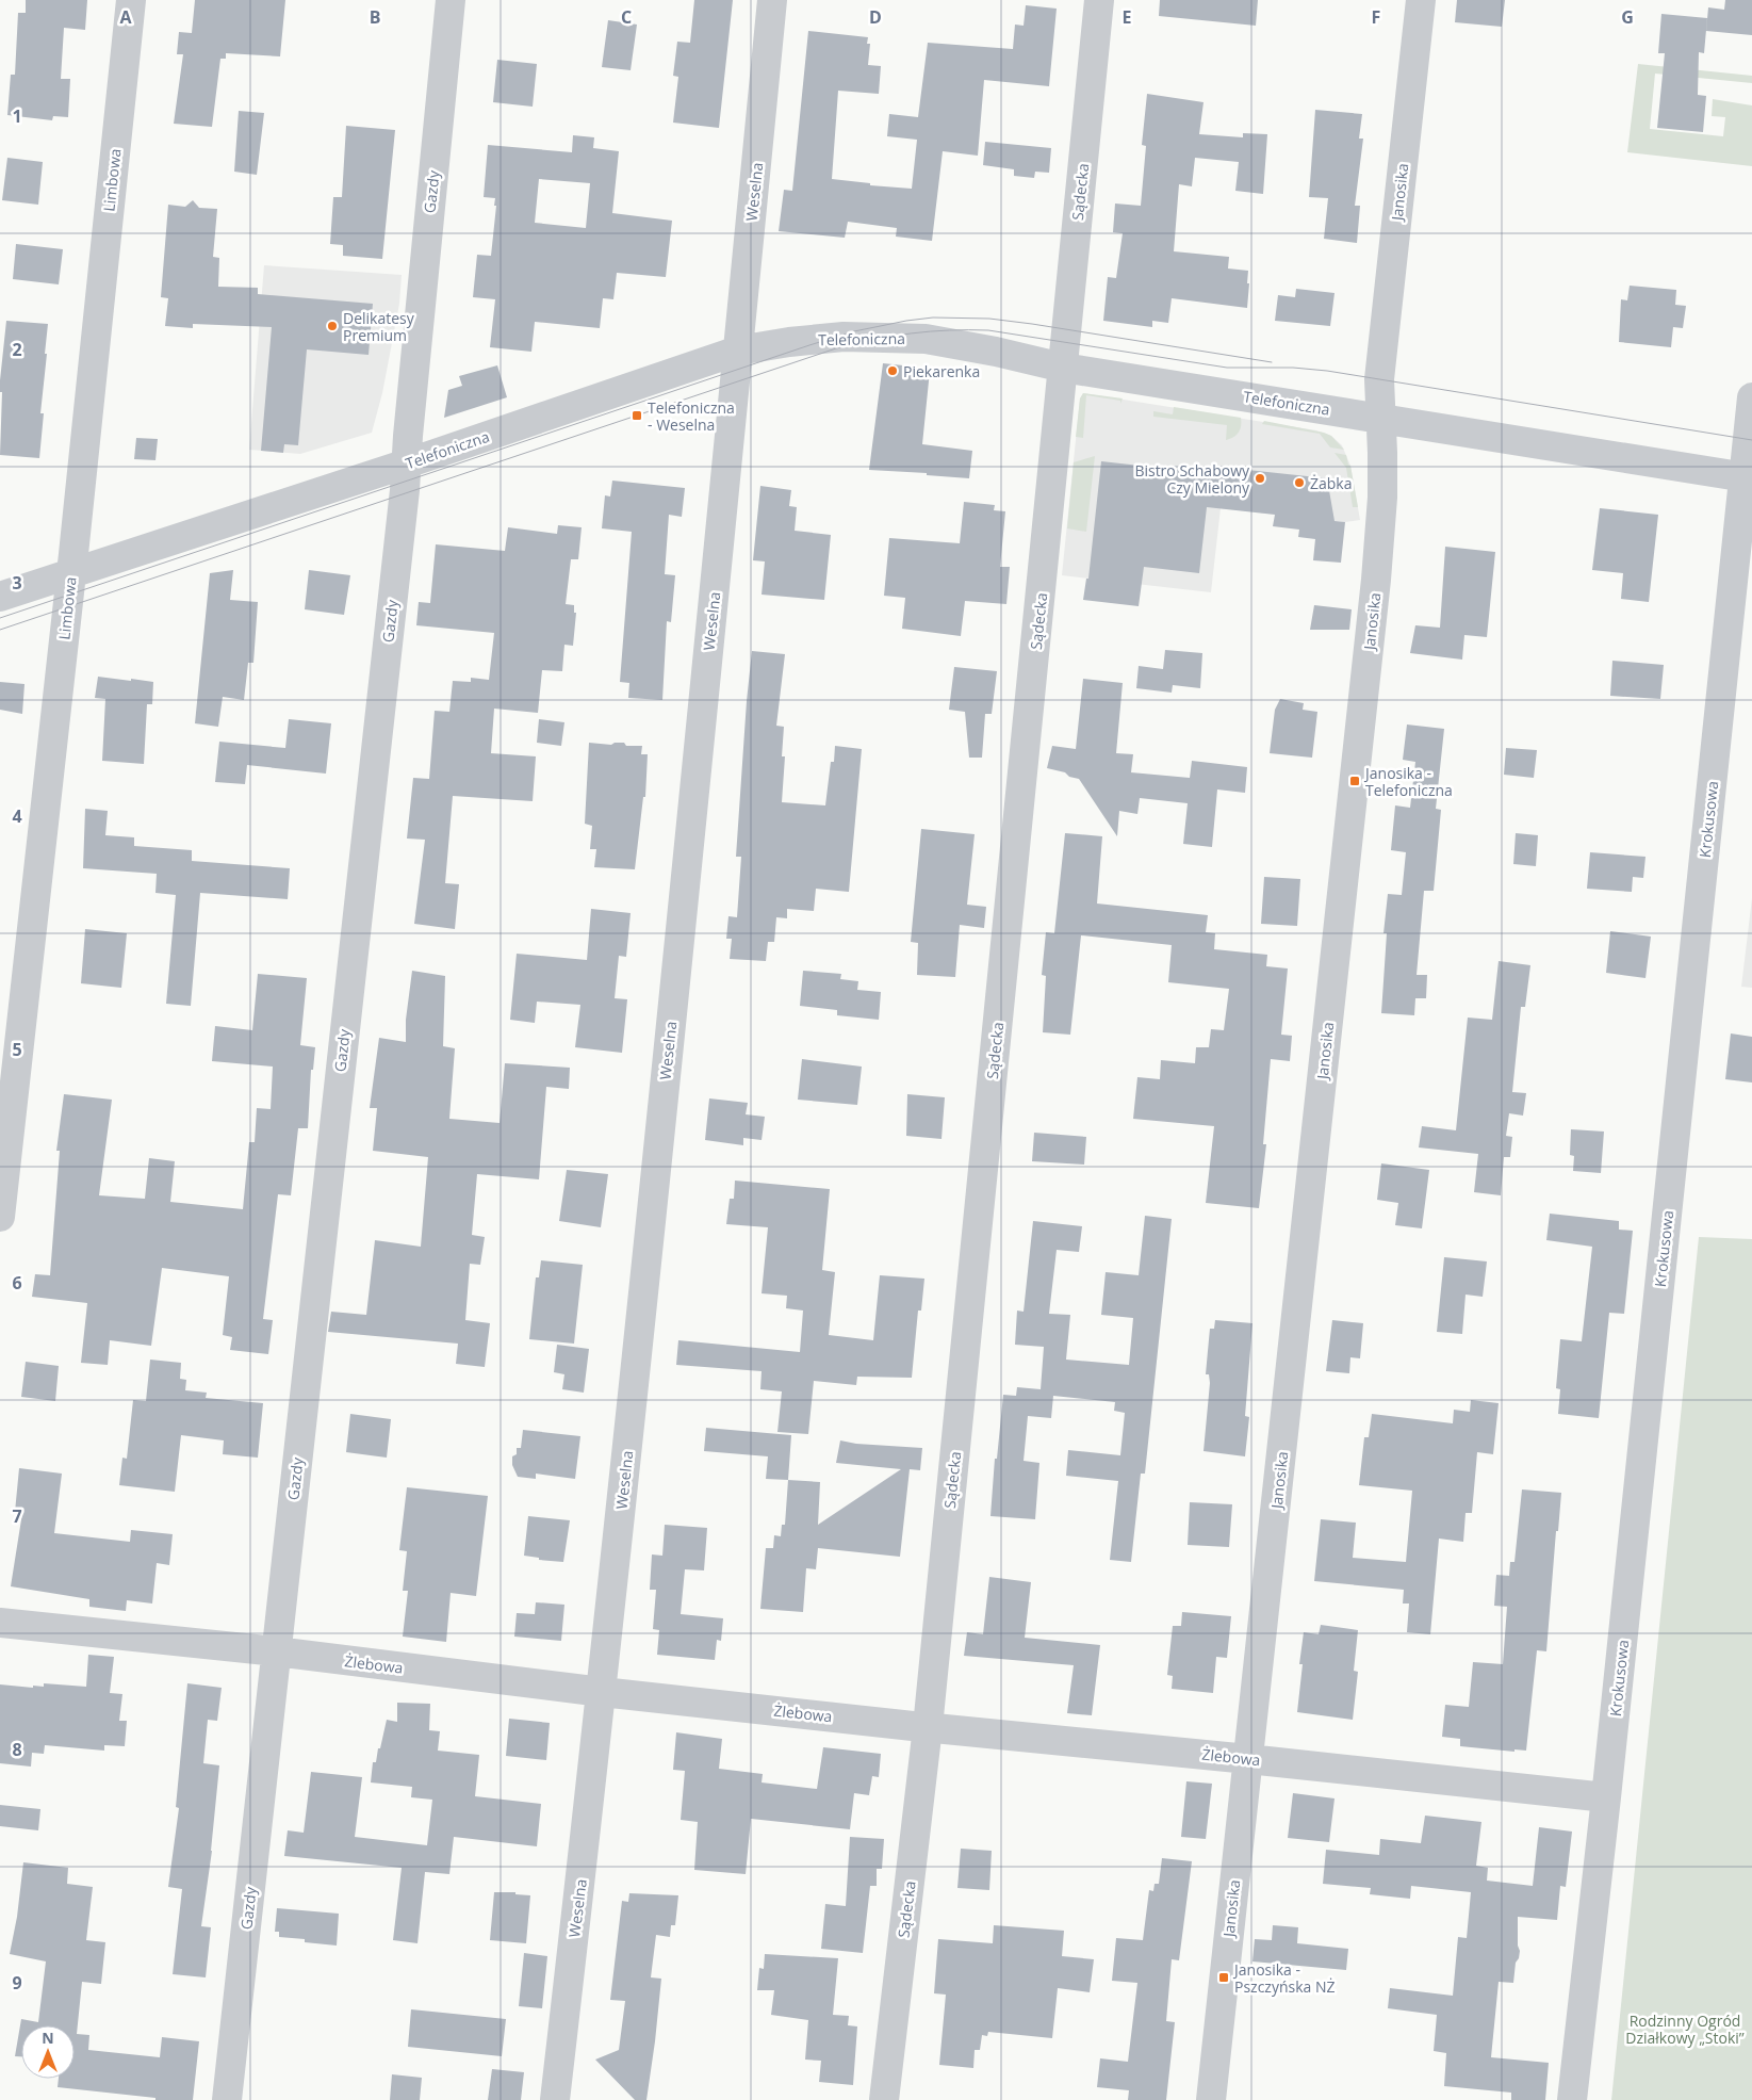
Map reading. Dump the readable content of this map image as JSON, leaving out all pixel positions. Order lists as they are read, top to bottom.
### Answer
{
  "streets": {
    "street": [
      "Limbowa",
      "Gazdy",
      "Weselna",
      "Sądecka",
      "Janosika",
      "Telefoniczna",
      "Krokusowa",
      "Żlebowa"
    ]
  },
  "crossings": [
    ["Limbowa", "Telefoniczna"],
    ["Gazdy", "Telefoniczna"],
    ["Gazdy", "Żlebowa"],
    ["Weselna", "Telefoniczna"],
    ["Weselna", "Żlebowa"],
    ["Sądecka", "Telefoniczna"],
    ["Sądecka", "Żlebowa"],
    ["Janosika", "Telefoniczna"],
    ["Janosika", "Żlebowa"],
    ["Telefoniczna", "Krokusowa"],
    ["Krokusowa", "Żlebowa"]
  ],
  "parks": ["Rodzinny Ogród Działkowy „Stoki”"],
  "places": {
    "other": [
      "Delikatesy Premium",
      "Piekarenka",
      "Bistro Schabowy Czy Mielony",
      "Żabka"
    ],
    "transit": ["Telefoniczna - Weselna", "Janosika - Telefoniczna", "Janosika - Pszczyńska NŻ"]
  },
  "north": "top",
  "grid": {
    "columns": [
      "A",
      "B",
      "C",
      "D",
      "E",
      "F",
      "G"
    ],
    "rows": [
      "1",
      "2",
      "3",
      "4",
      "5",
      "6",
      "7",
      "8",
      "9"
    ]
  }
}
